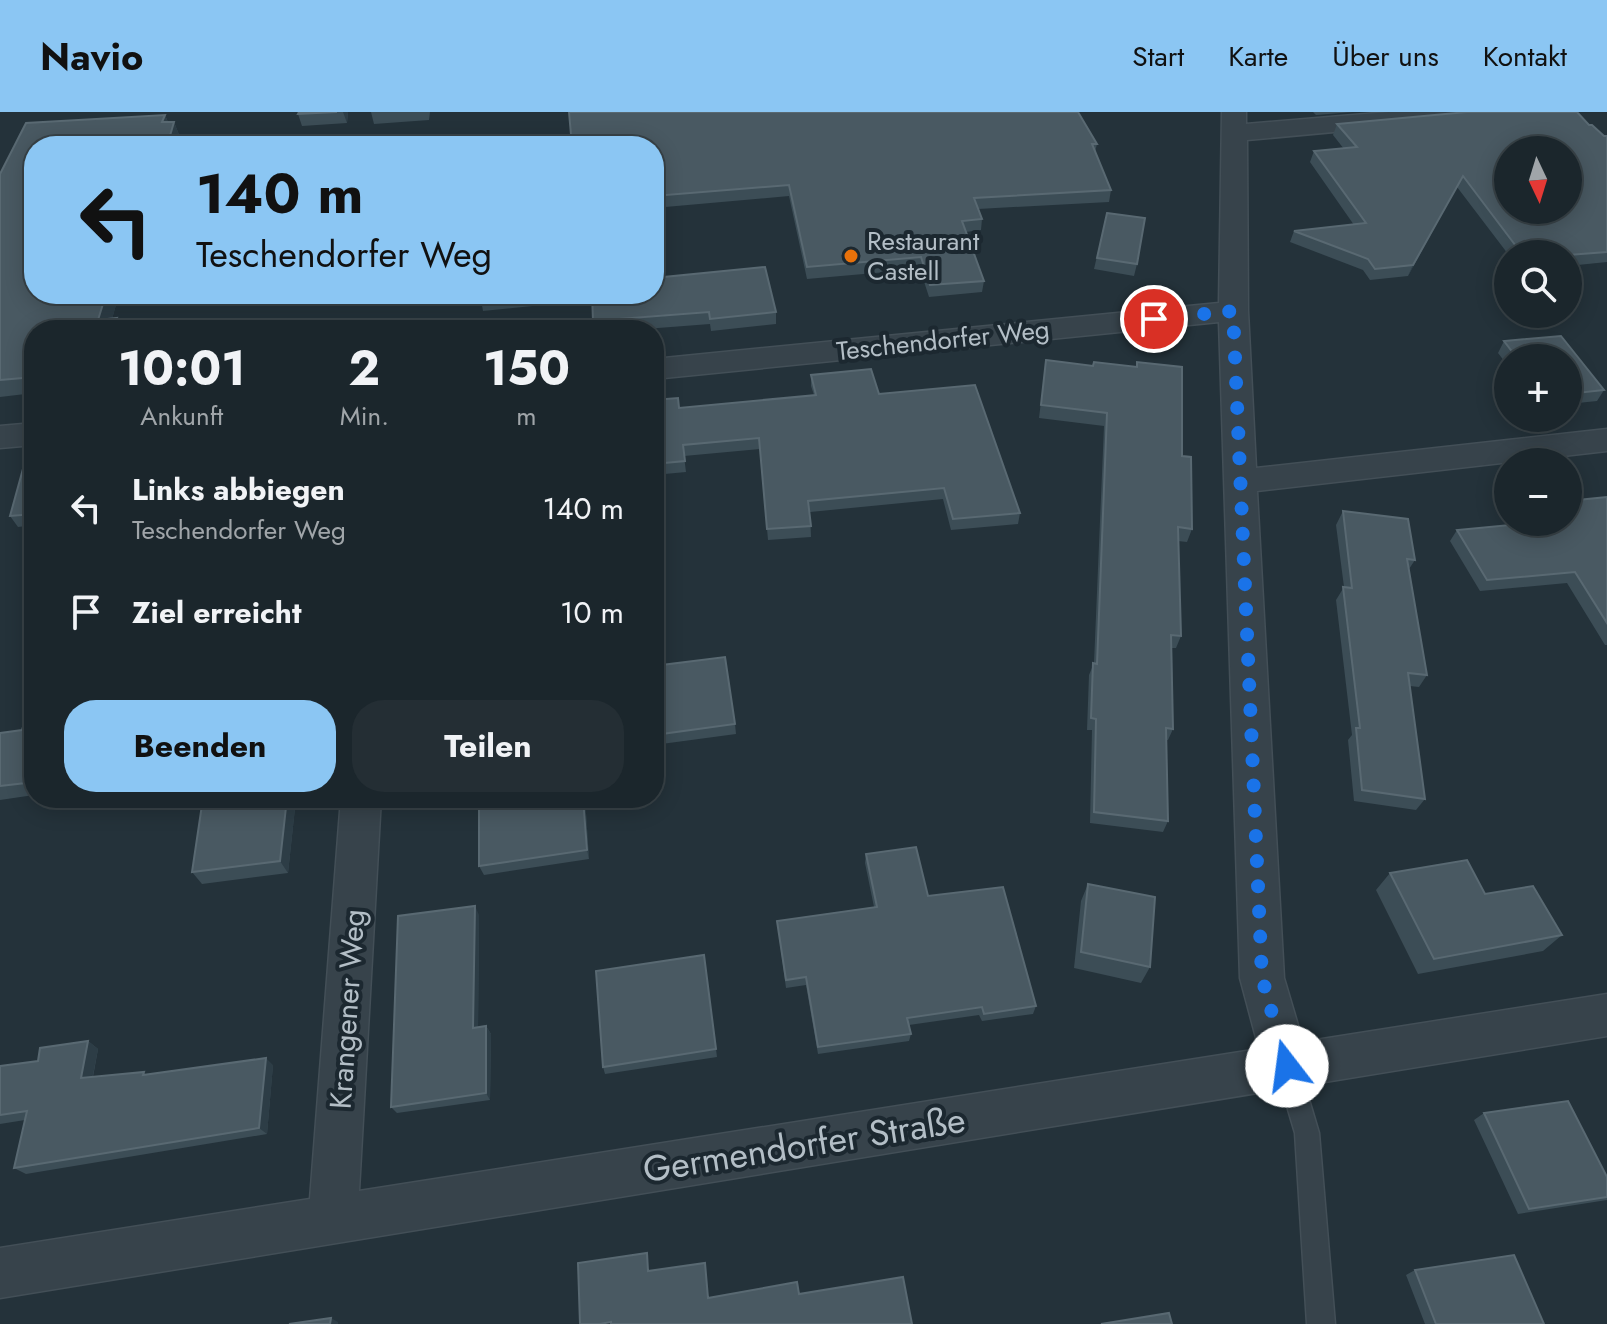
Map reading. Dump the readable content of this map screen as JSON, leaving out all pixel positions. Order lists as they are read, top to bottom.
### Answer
{
  "streets": {
    "street": ["Teschendorfer Weg", "Krangener Weg", "Germendorfer Straße"]
  },
  "crossings": [
    ["Krangener Weg", "Germendorfer Straße"]
  ],
  "places": ["Restaurant Castell"],
  "north": "bottom",
  "page": {
    "header": "Navio",
    "nav": [
      "Start",
      "Karte",
      "Über uns",
      "Kontakt"
    ],
    "map_buttons": ["+", "−"],
    "turn": ["140 m", "Teschendorfer Weg"],
    "eta": [
      "10:01",
      "Ankunft",
      "2",
      "Min.",
      "150",
      "m"
    ],
    "list": [
      {
        "name": "Links abbiegen",
        "note": "Teschendorfer Weg",
        "value": "140 m"
      },
      {
        "name": "Ziel erreicht",
        "value": "10 m"
      }
    ],
    "buttons": ["Beenden", "Teilen"]
  }
}
